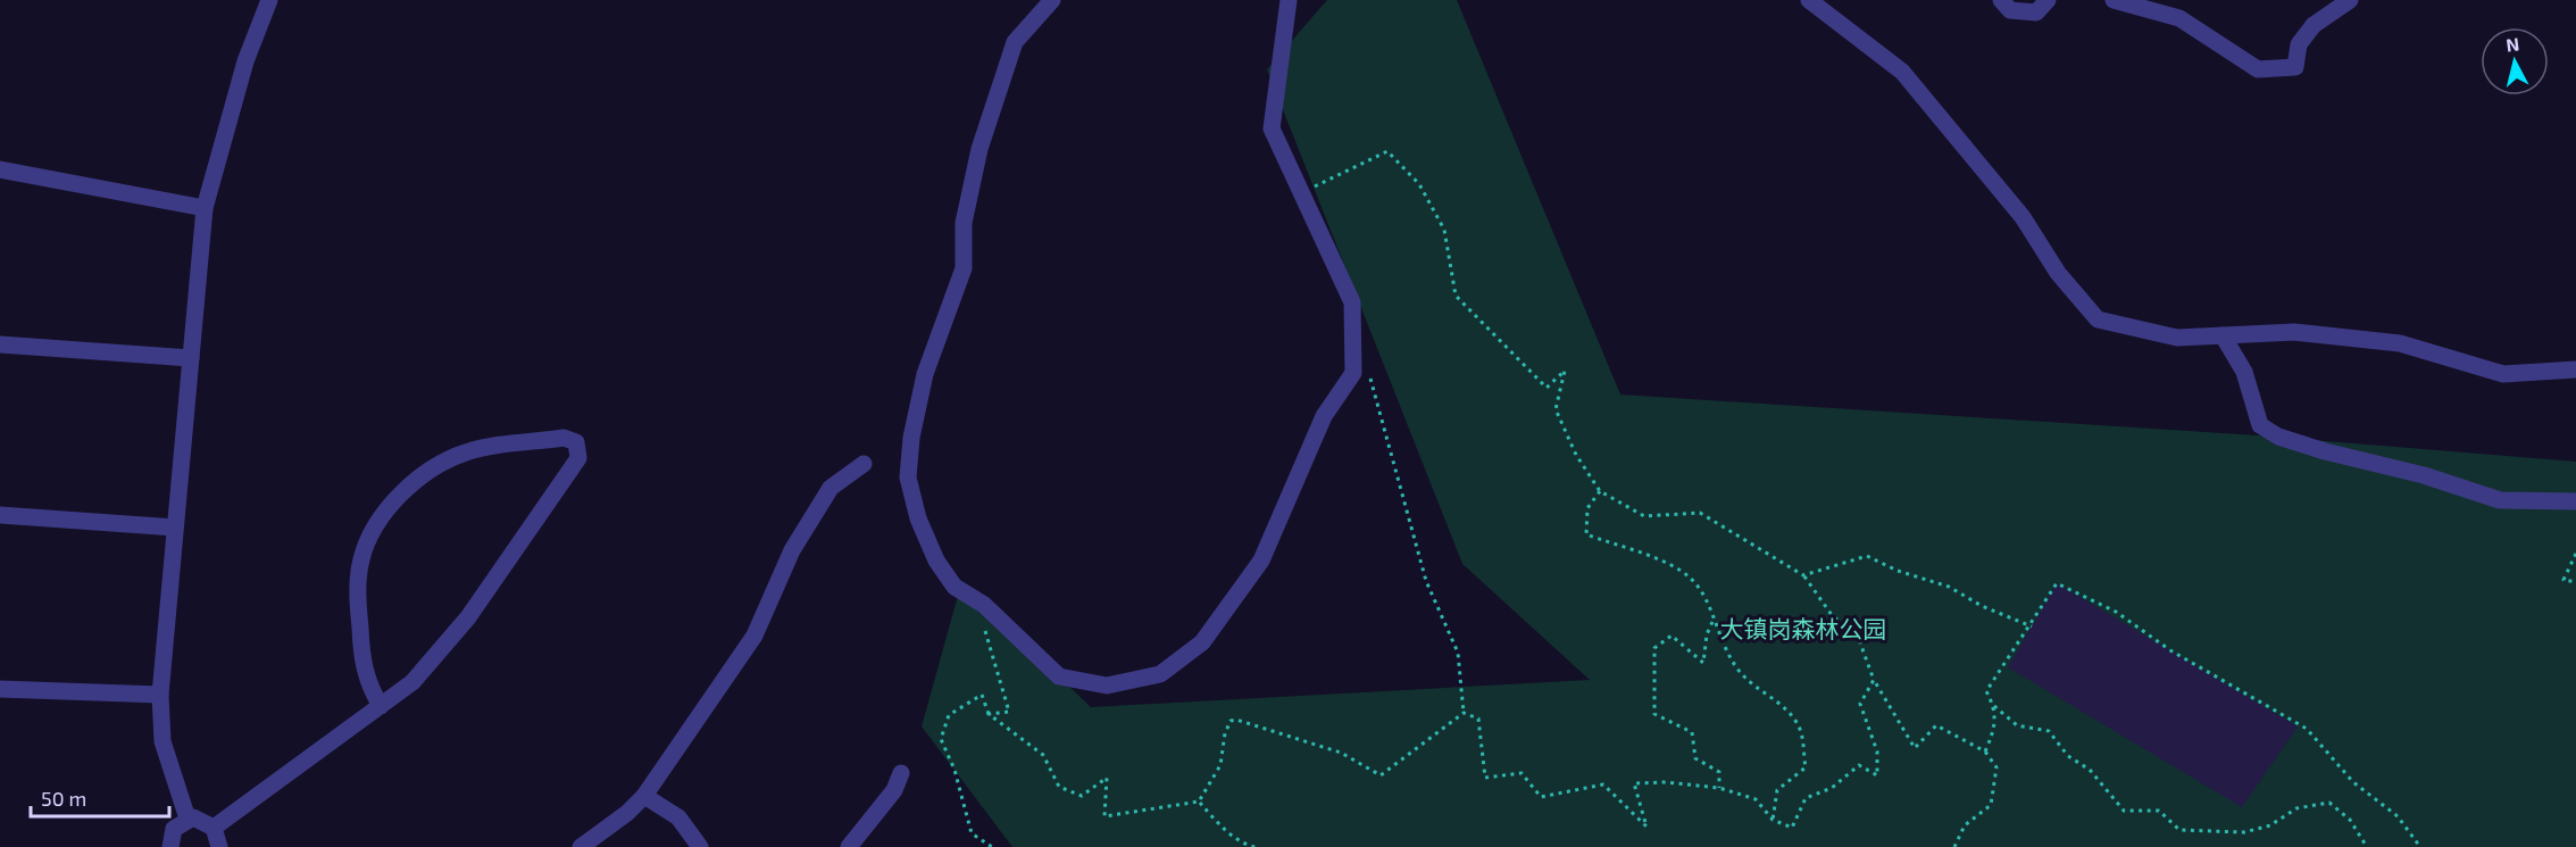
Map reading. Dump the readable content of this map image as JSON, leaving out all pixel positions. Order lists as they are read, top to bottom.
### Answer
{
  "parks": ["大镇岗森林公园"],
  "scale_bar": "50 m",
  "north": "top"
}
